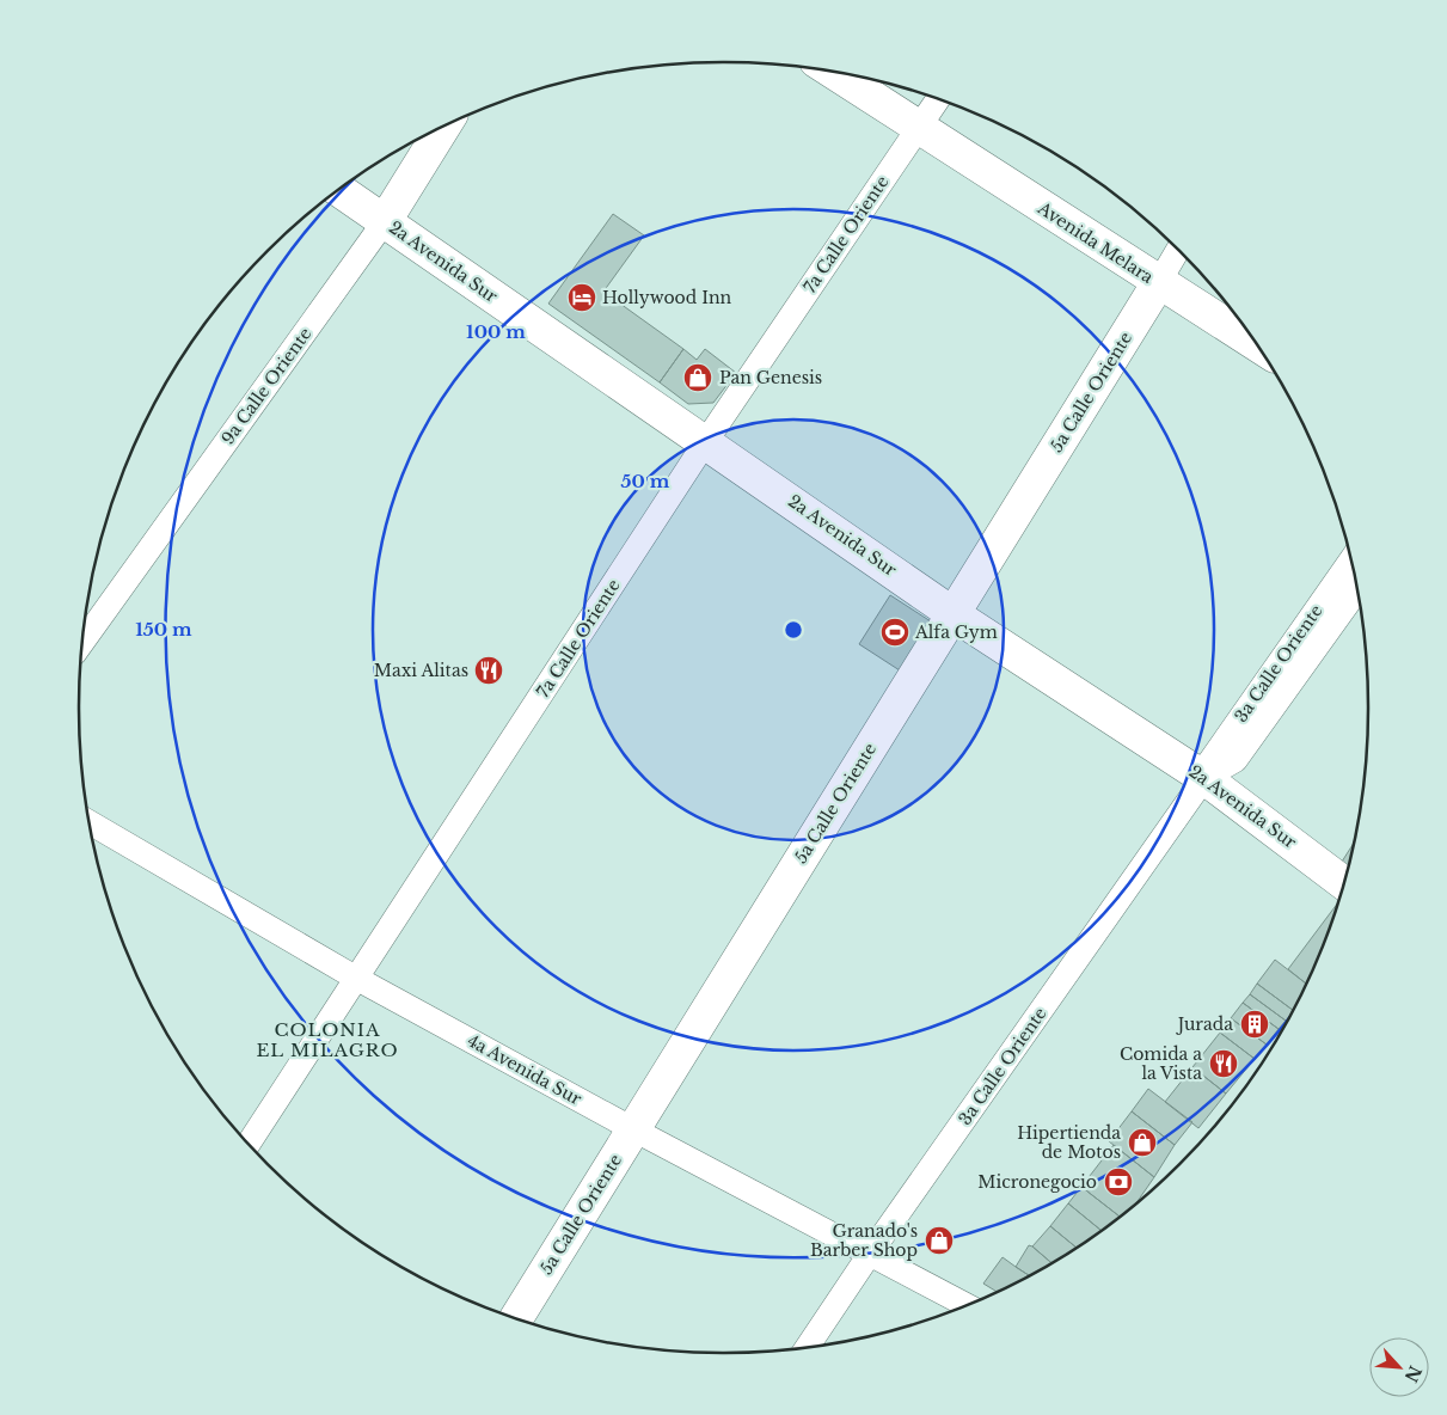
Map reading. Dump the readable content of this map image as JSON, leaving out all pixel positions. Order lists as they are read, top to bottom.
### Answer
{
  "streets": {
    "street": [
      "7a Calle Oriente",
      "Avenida Melara",
      "2a Avenida Sur",
      "9a Calle Oriente",
      "5a Calle Oriente",
      "3a Calle Oriente",
      "4a Avenida Sur"
    ]
  },
  "crossings": [
    ["7a Calle Oriente", "Avenida Melara"],
    ["7a Calle Oriente", "2a Avenida Sur"],
    ["7a Calle Oriente", "4a Avenida Sur"],
    ["Avenida Melara", "5a Calle Oriente"],
    ["2a Avenida Sur", "9a Calle Oriente"],
    ["2a Avenida Sur", "5a Calle Oriente"],
    ["2a Avenida Sur", "3a Calle Oriente"],
    ["5a Calle Oriente", "4a Avenida Sur"],
    ["3a Calle Oriente", "4a Avenida Sur"]
  ],
  "districts": ["COLONIA EL MILAGRO"],
  "places": {
    "hotel": ["Hollywood Inn"],
    "shop": ["Pan Genesis", "Hipertienda de Motos", "Granado's Barber Shop"],
    "sports": ["Alfa Gym"],
    "restaurant": ["Maxi Alitas", "Comida a la Vista"],
    "building": ["Jurada"],
    "bank": ["Micronegocio"]
  },
  "north": "bottom right",
  "rings": ["100 m", "50 m", "150 m"]
}
